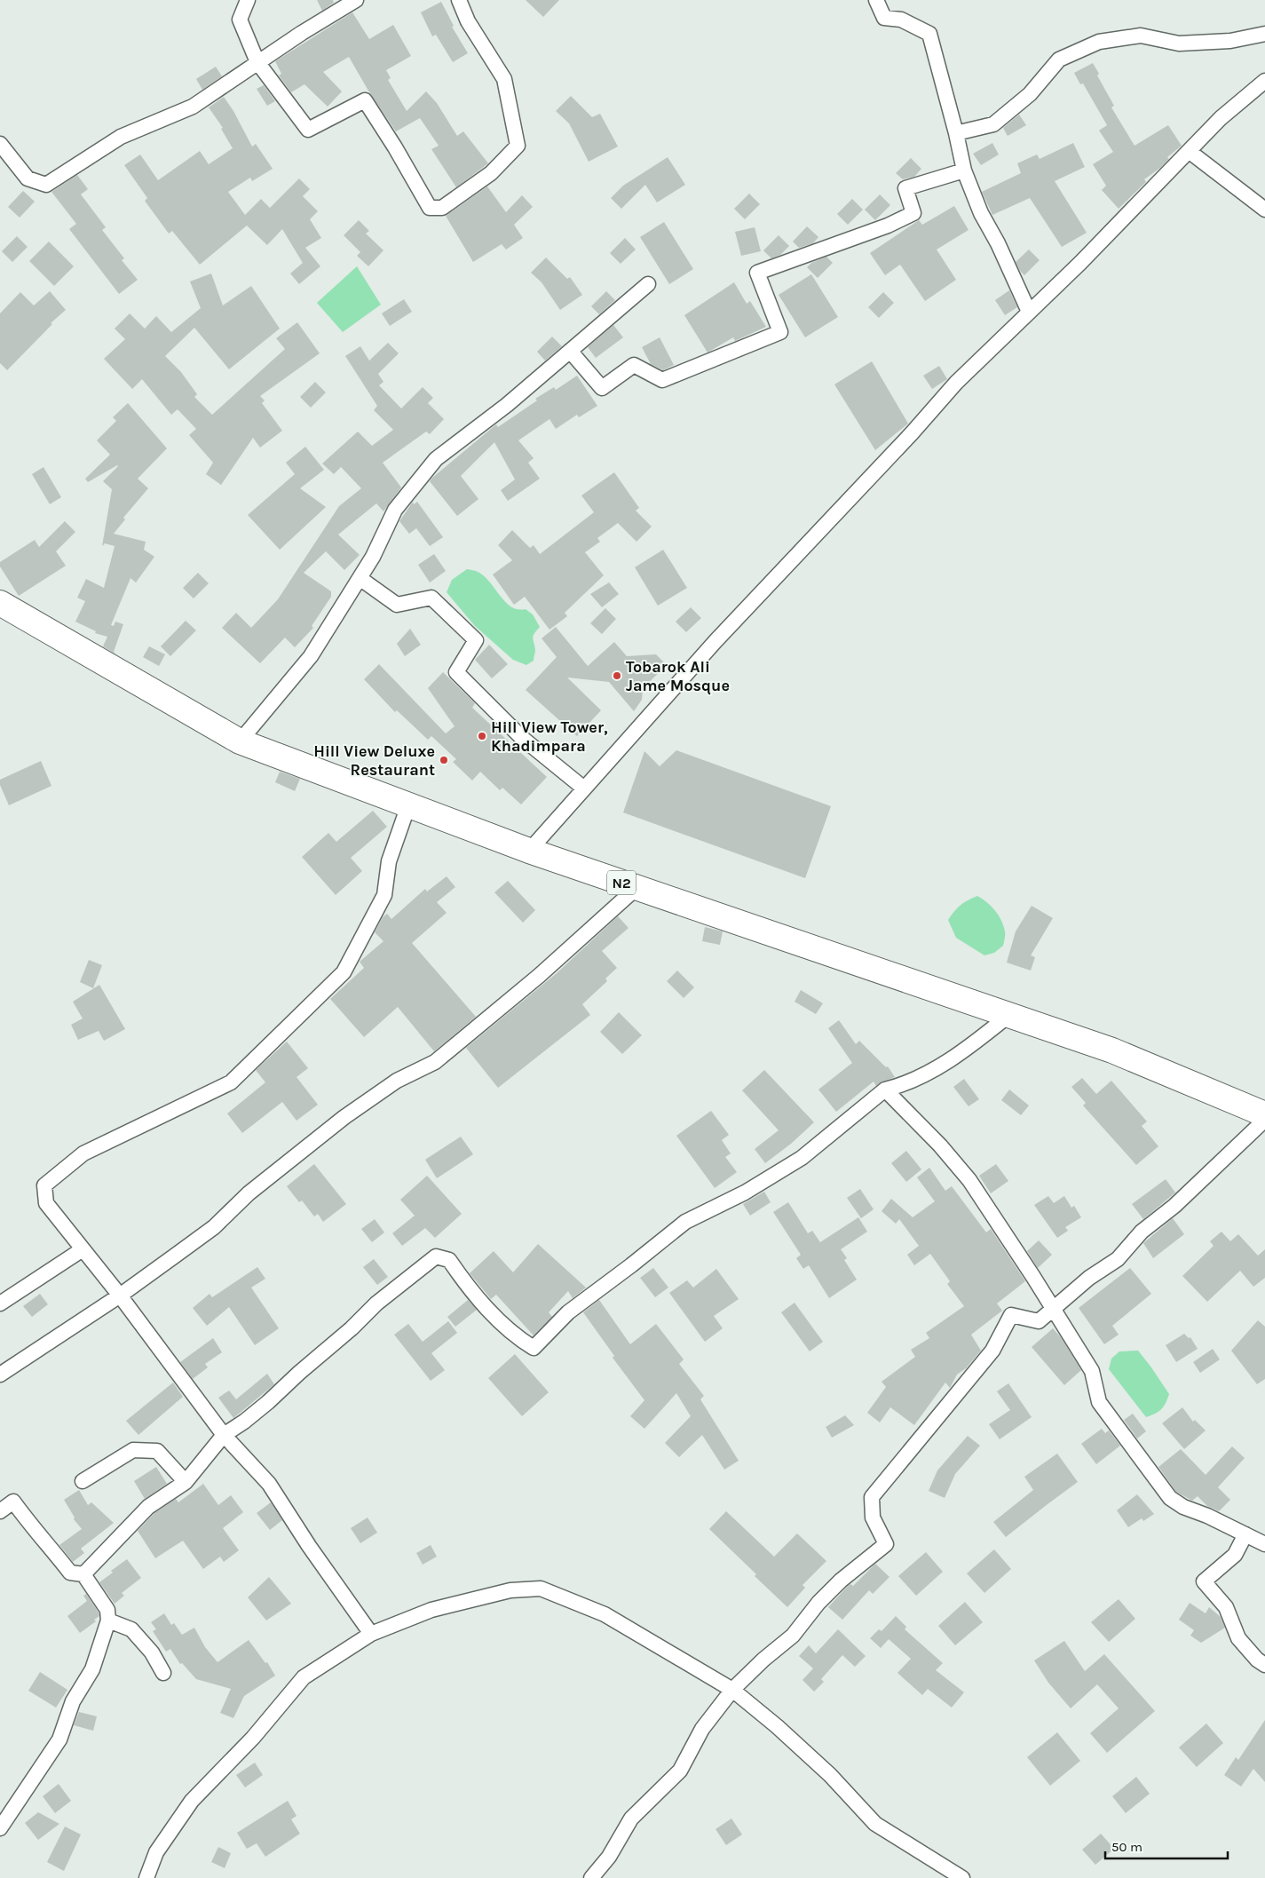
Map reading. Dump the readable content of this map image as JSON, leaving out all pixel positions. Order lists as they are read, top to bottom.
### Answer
{
  "streets": {
    "highway": ["N2"]
  },
  "places": ["Tobarok Ali Jame Mosque", "Hill View Tower, Khadimpara", "Hill View Deluxe Restaurant"],
  "scale_bar": "50 m"
}
